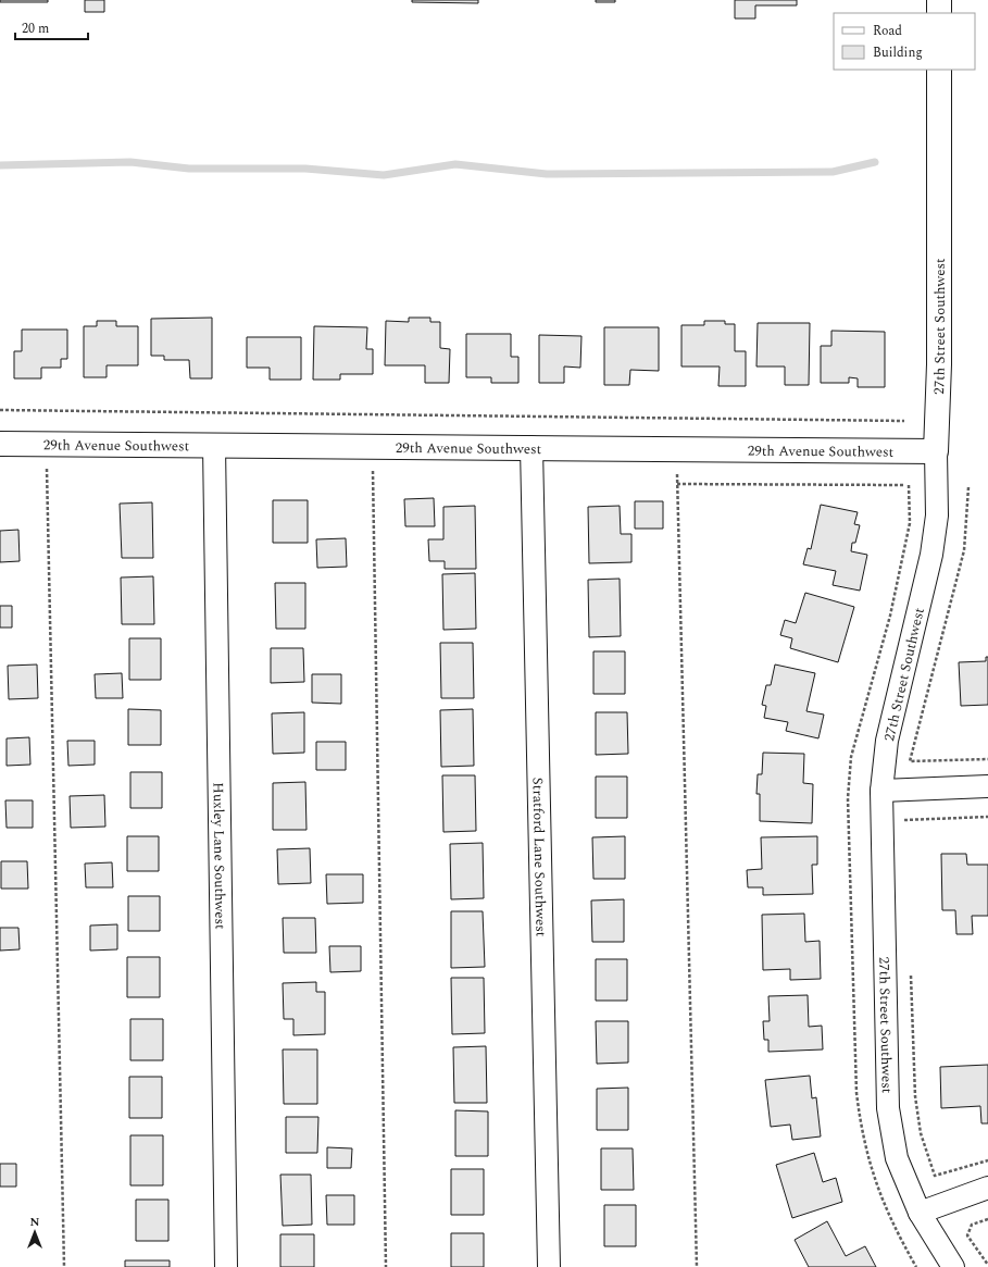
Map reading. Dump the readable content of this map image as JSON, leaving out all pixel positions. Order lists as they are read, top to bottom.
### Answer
{
  "streets": {
    "street": [
      "27th Street Southwest",
      "29th Avenue Southwest",
      "Huxley Lane Southwest",
      "Stratford Lane Southwest"
    ]
  },
  "crossings": [
    ["27th Street Southwest", "29th Avenue Southwest"],
    ["29th Avenue Southwest", "Huxley Lane Southwest"],
    ["29th Avenue Southwest", "Stratford Lane Southwest"]
  ],
  "legend": ["Road", "Building"],
  "scale_bar": "20 m",
  "north": "top"
}
